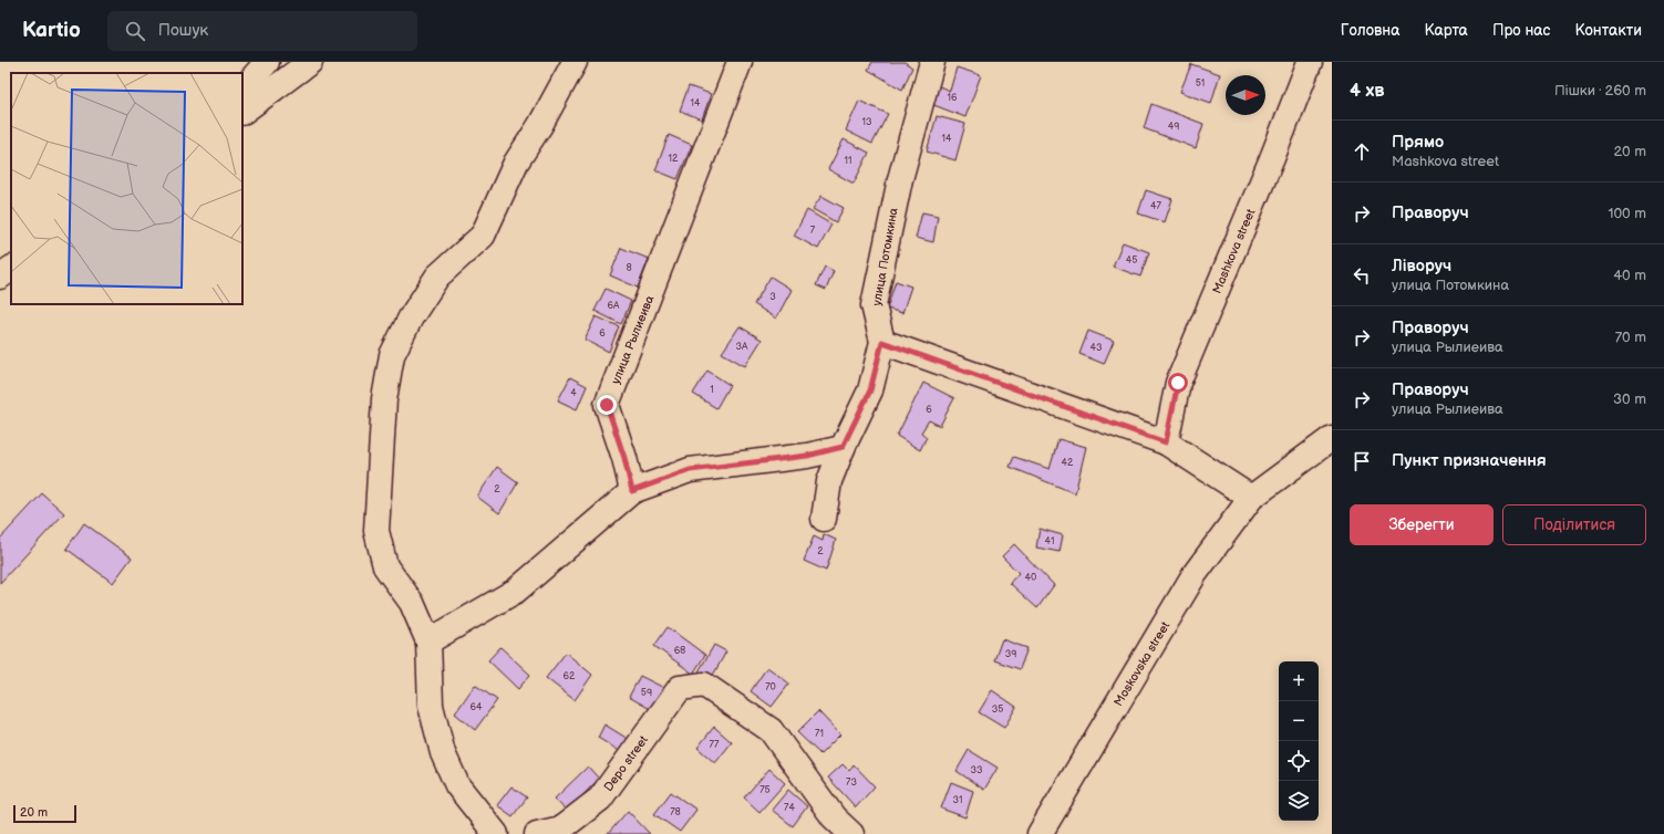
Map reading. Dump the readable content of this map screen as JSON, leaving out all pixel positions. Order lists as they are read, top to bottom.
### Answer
{
  "streets": {
    "street": [
      "Mashkova street",
      "улица Потомкина",
      "улица Рылиеива",
      "Moskovska street",
      "Depo street"
    ]
  },
  "house_numbers": [
    "51",
    "16",
    "14",
    "13",
    "49",
    "14",
    "12",
    "11",
    "47",
    "7",
    "45",
    "8",
    "3",
    "6А",
    "6",
    "3А",
    "43",
    "1",
    "4",
    "6",
    "42",
    "2",
    "41",
    "2",
    "40",
    "68",
    "39",
    "62",
    "70",
    "59",
    "64",
    "35",
    "71",
    "77",
    "33",
    "73",
    "75",
    "31",
    "74",
    "78"
  ],
  "scale_bar": "20 m",
  "north": "right",
  "page": {
    "header": "Kartio",
    "search": "Пошук",
    "nav": [
      "Головна",
      "Карта",
      "Про нас",
      "Контакти"
    ],
    "heading": ["4 хв", "Пішки · 260 m"],
    "list": [
      ["Прямо", "Mashkova street", "20 m"],
      ["Праворуч", "100 m"],
      ["Ліворуч", "улица Потомкина", "40 m"],
      ["Праворуч", "улица Рылиеива", "70 m"],
      ["Праворуч", "улица Рылиеива", "30 m"],
      "Пункт призначення"
    ],
    "buttons": ["Зберегти", "Поділитися"],
    "map_buttons": ["+", "−"],
    "scale": "20 m"
  }
}
